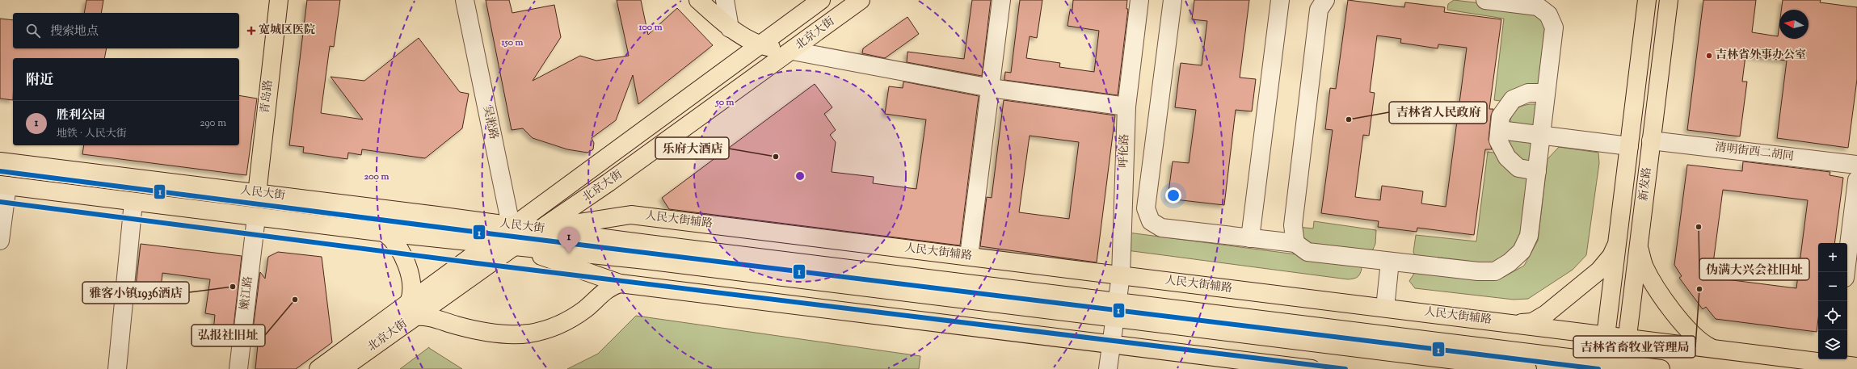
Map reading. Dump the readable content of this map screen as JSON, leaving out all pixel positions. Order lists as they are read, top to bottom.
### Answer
{
  "streets": {
    "main road": [
      "北京大街",
      "青岛路",
      "新发路",
      "人民大街",
      "人民大街辅路"
    ],
    "street": [
      "吴淞路",
      "呼伦路",
      "清明街西二胡同",
      "嫩江路"
    ]
  },
  "crossings": [
    ["北京大街", "吴淞路"],
    ["北京大街", "人民大街"],
    ["北京大街", "人民大街辅路"],
    ["青岛路", "人民大街"],
    ["吴淞路", "人民大街"],
    ["呼伦路", "人民大街"],
    ["呼伦路", "人民大街辅路"],
    ["清明街西二胡同", "新发路"],
    ["新发路", "人民大街"],
    ["新发路", "人民大街辅路"],
    ["人民大街", "人民大街辅路"],
    ["人民大街", "嫩江路"]
  ],
  "places": {
    "health": ["宽城区医院"],
    "other": [
      "吉林省外事办公室",
      "吉林省人民政府",
      "乐府大酒店",
      "伪满大兴会社旧址",
      "雅客小镇1936酒店",
      "吉林省畜牧业管理局",
      "弘报社旧址"
    ]
  },
  "lines": ["transit line 1"],
  "north": "left",
  "page": {
    "search": "搜索地点",
    "heading": "附近",
    "list": [
      {
        "mark": "1",
        "name": "胜利公园",
        "note": "地铁 · 人民大街",
        "value": "290 m"
      }
    ],
    "pins": "1",
    "map_buttons": ["+", "−"]
  },
  "rings": [
    "100 m",
    "150 m",
    "50 m",
    "200 m"
  ]
}
